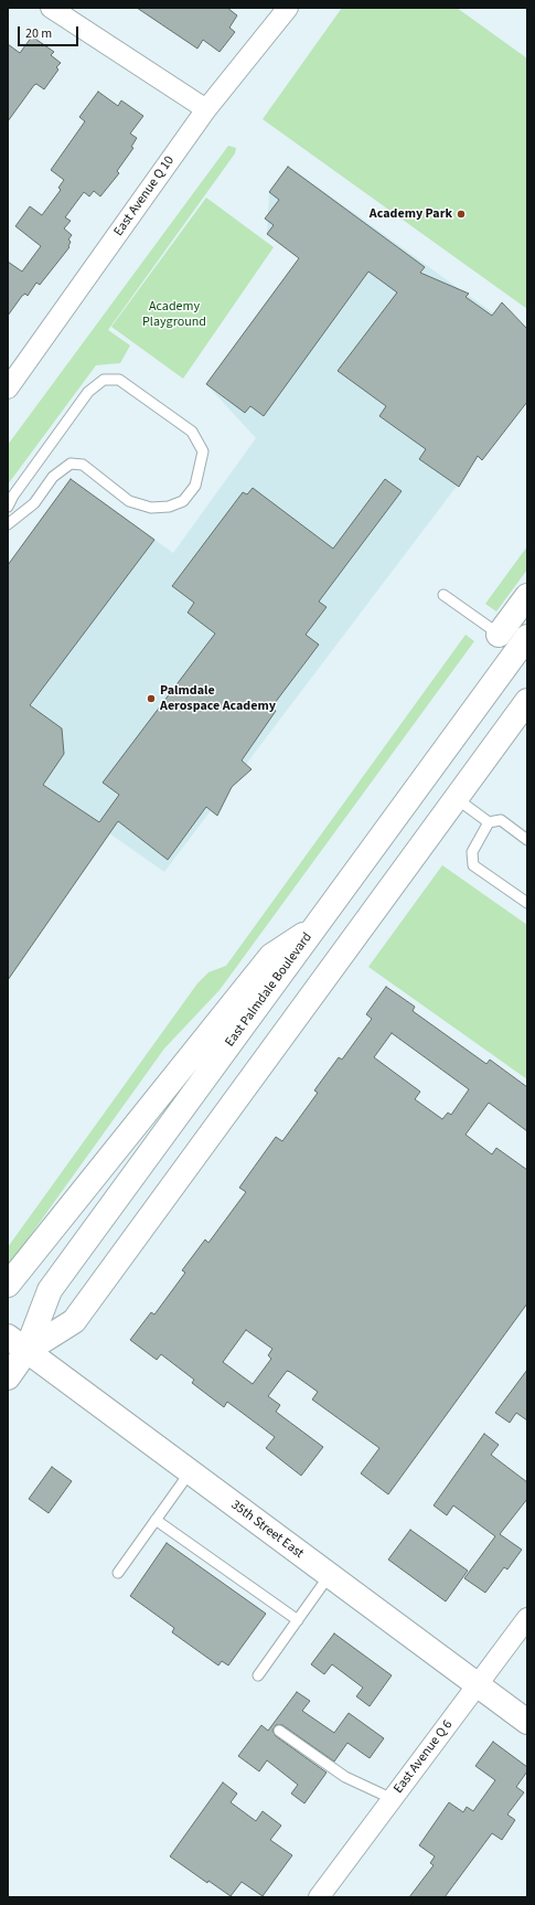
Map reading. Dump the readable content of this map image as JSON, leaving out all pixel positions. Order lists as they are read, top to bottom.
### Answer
{
  "streets": {
    "main road": ["East Palmdale Boulevard", "35th Street East"],
    "street": ["East Avenue Q 10", "East Avenue Q 6"]
  },
  "crossings": [
    ["East Palmdale Boulevard", "35th Street East"],
    ["35th Street East", "East Avenue Q 6"]
  ],
  "parks": ["Academy Playground"],
  "places": ["Academy Park", "Palmdale Aerospace Academy"],
  "scale_bar": "20 m"
}
